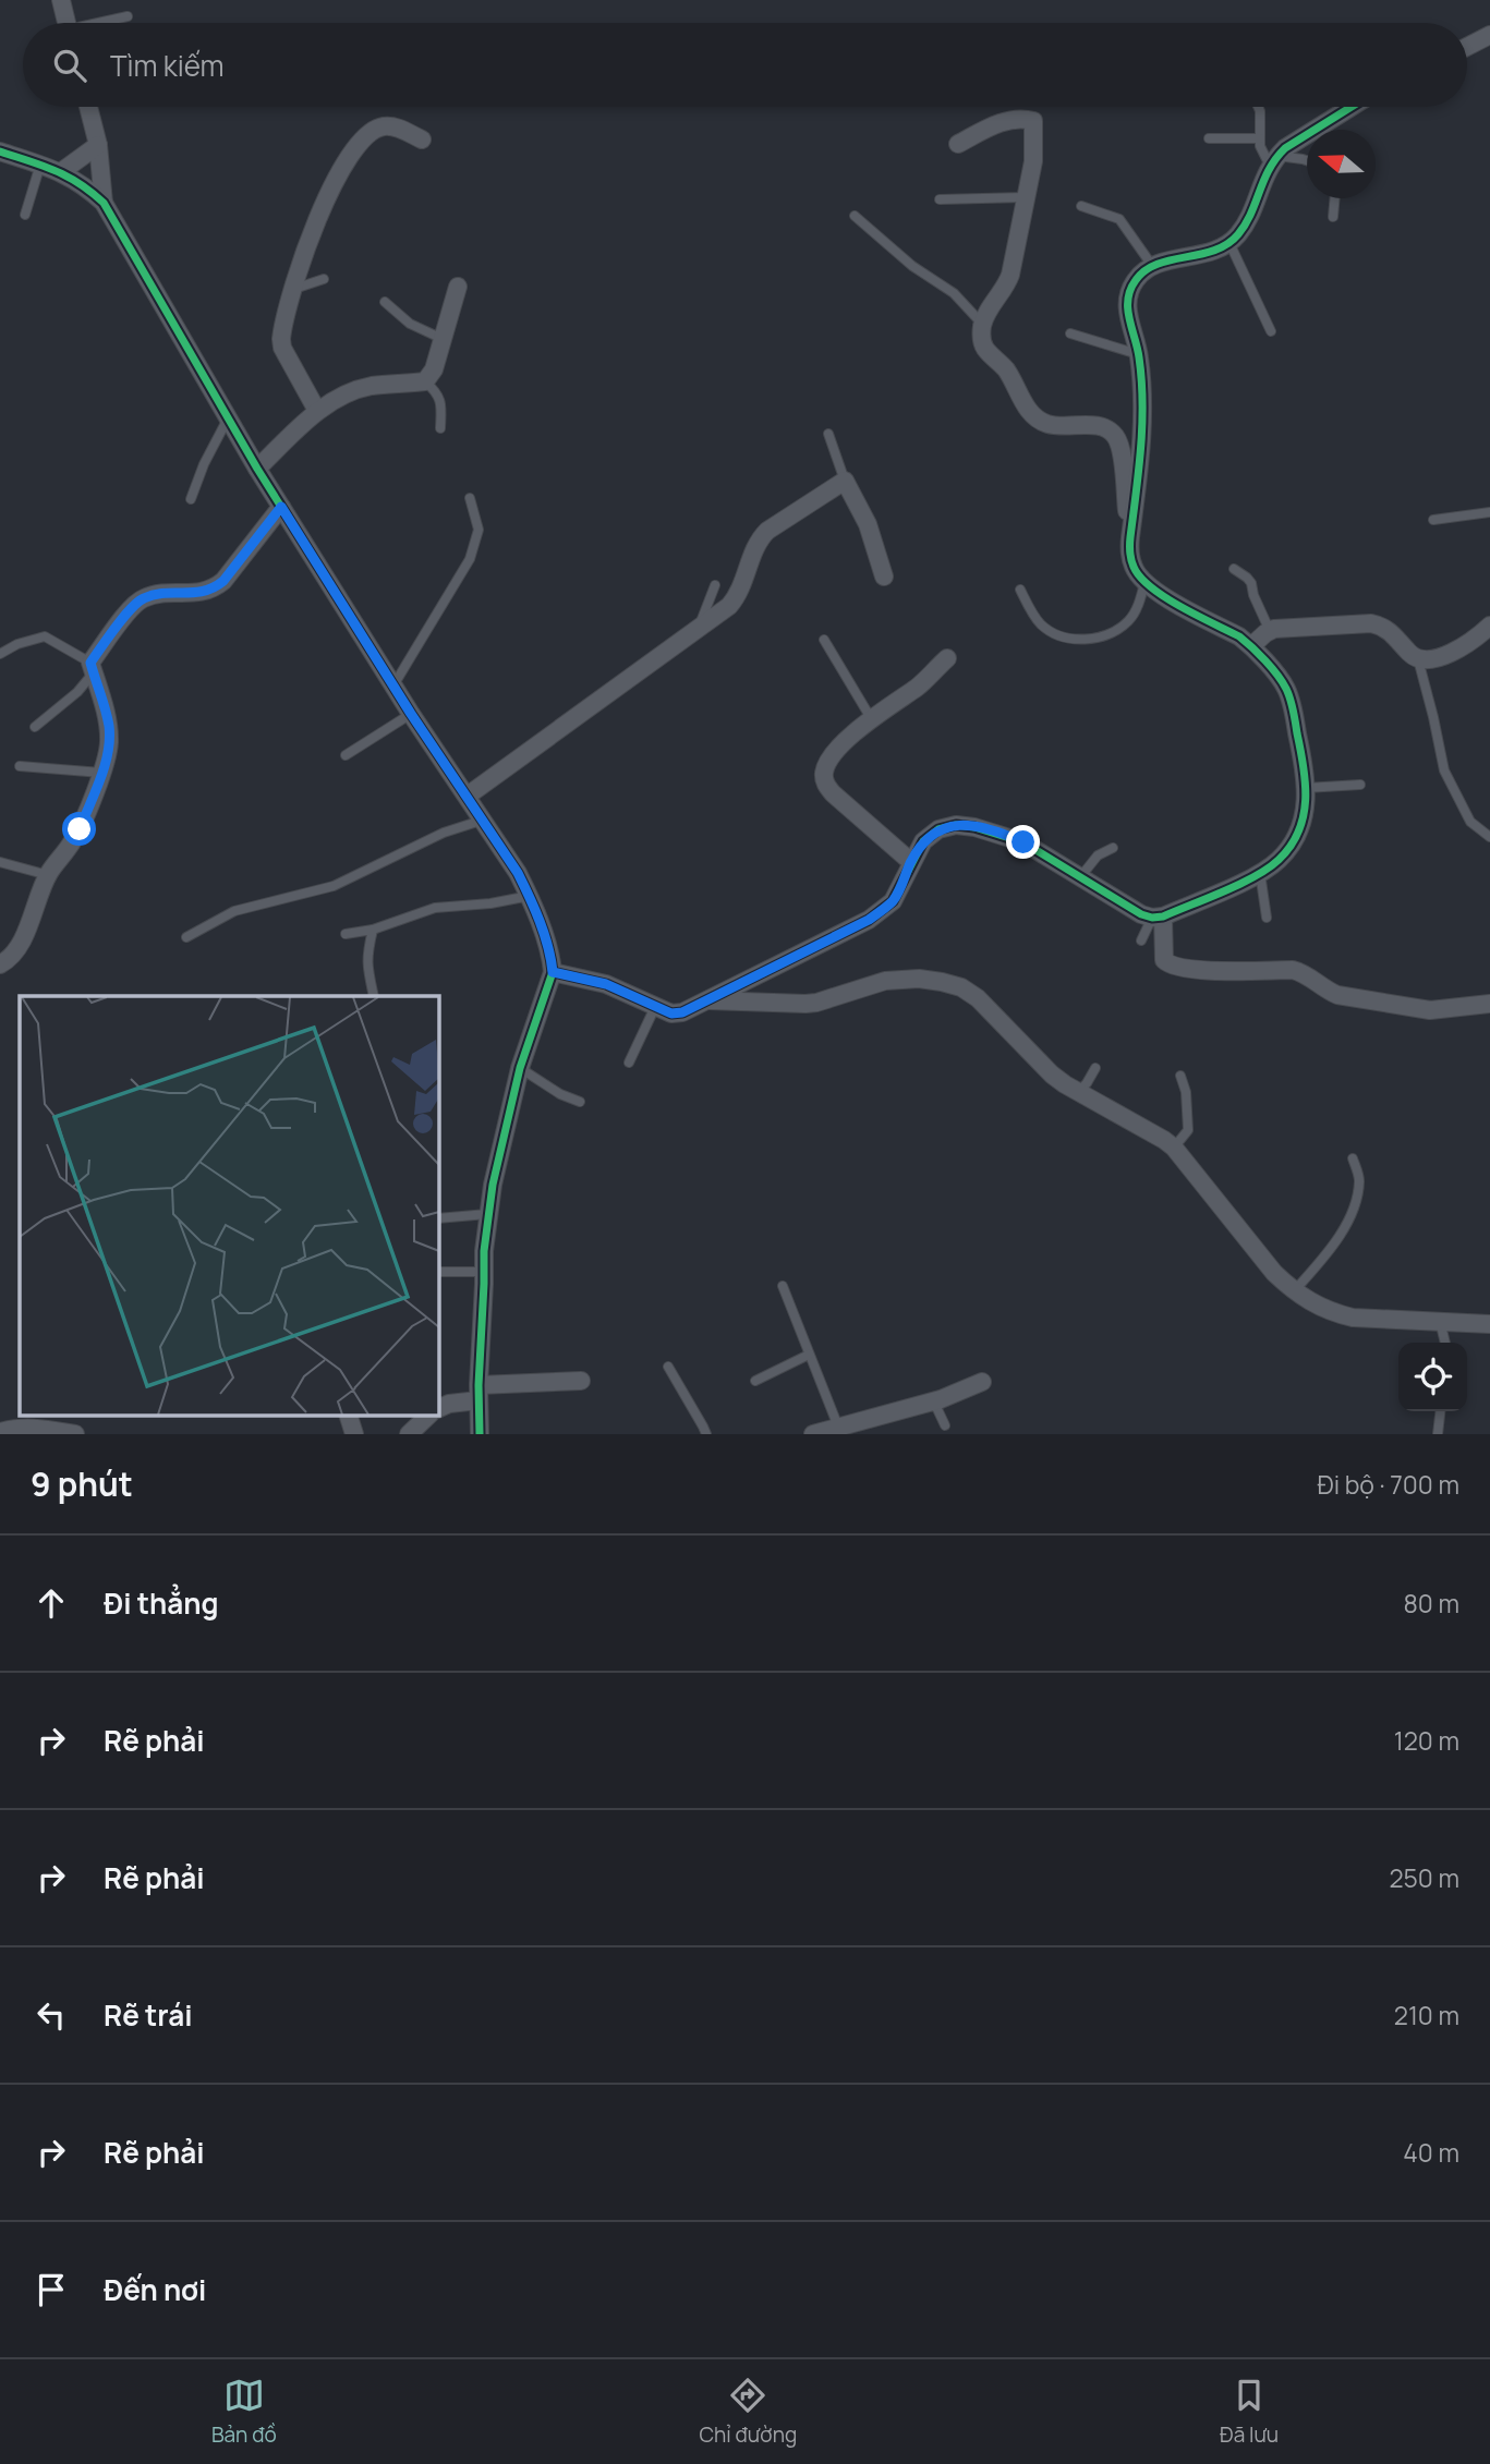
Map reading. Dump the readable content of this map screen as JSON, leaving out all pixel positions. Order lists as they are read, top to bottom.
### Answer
{
  "north": "left",
  "page": {
    "search": "Tìm kiếm",
    "heading": ["9 phút", "Đi bộ · 700 m"],
    "list": [
      ["Đi thẳng", "80 m"],
      ["Rẽ phải", "120 m"],
      ["Rẽ phải", "250 m"],
      ["Rẽ trái", "210 m"],
      ["Rẽ phải", "40 m"],
      "Đến nơi"
    ],
    "nav": ["Bản đồ", "Chỉ đường", "Đã lưu"]
  }
}
